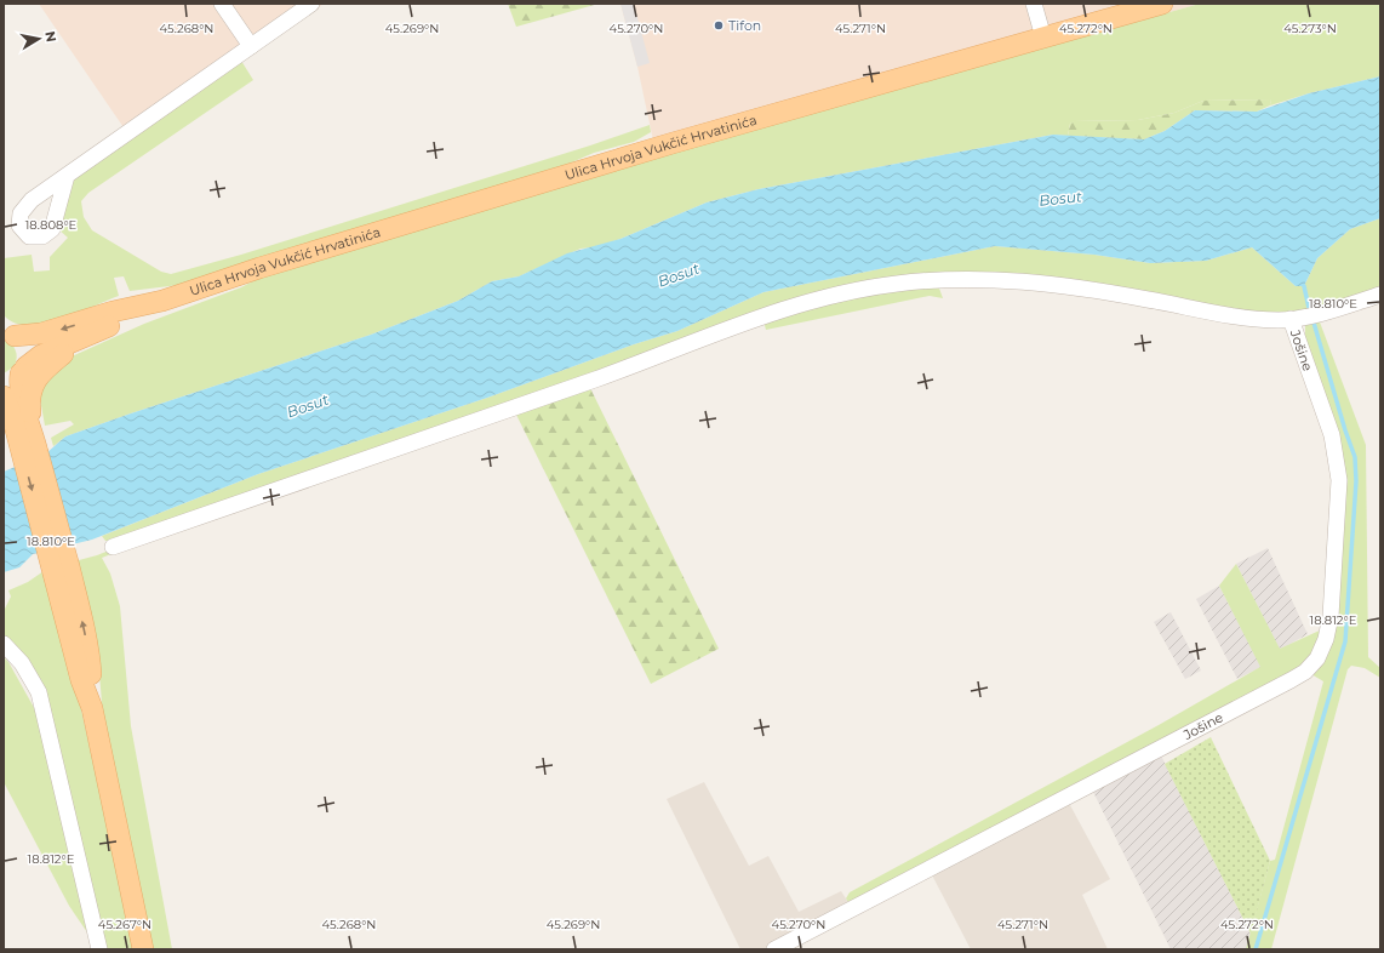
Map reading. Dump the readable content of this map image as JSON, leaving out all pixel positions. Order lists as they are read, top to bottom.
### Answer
{
  "streets": {
    "main road": ["Ulica Hrvoja Vukčić Hrvatinića"],
    "street": ["Jošine"]
  },
  "water": ["Bosut"],
  "places": ["Tifon"],
  "north": "right",
  "coordinates": [
    "45.268°N",
    "45.269°N",
    "45.270°N",
    "45.271°N",
    "45.272°N",
    "45.273°N",
    "18.808°E",
    "18.810°E",
    "18.812°E",
    "45.267°N"
  ]
}
